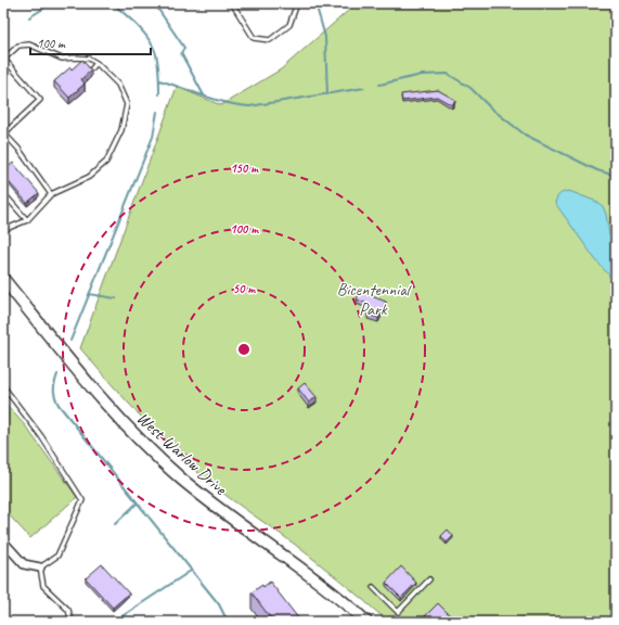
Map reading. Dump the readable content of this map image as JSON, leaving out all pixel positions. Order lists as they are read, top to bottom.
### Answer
{
  "streets": {
    "street": ["West Warlow Drive"]
  },
  "parks": ["Bicentennial Park"],
  "scale_bar": "100 m",
  "rings": ["150 m", "100 m", "50 m"]
}
